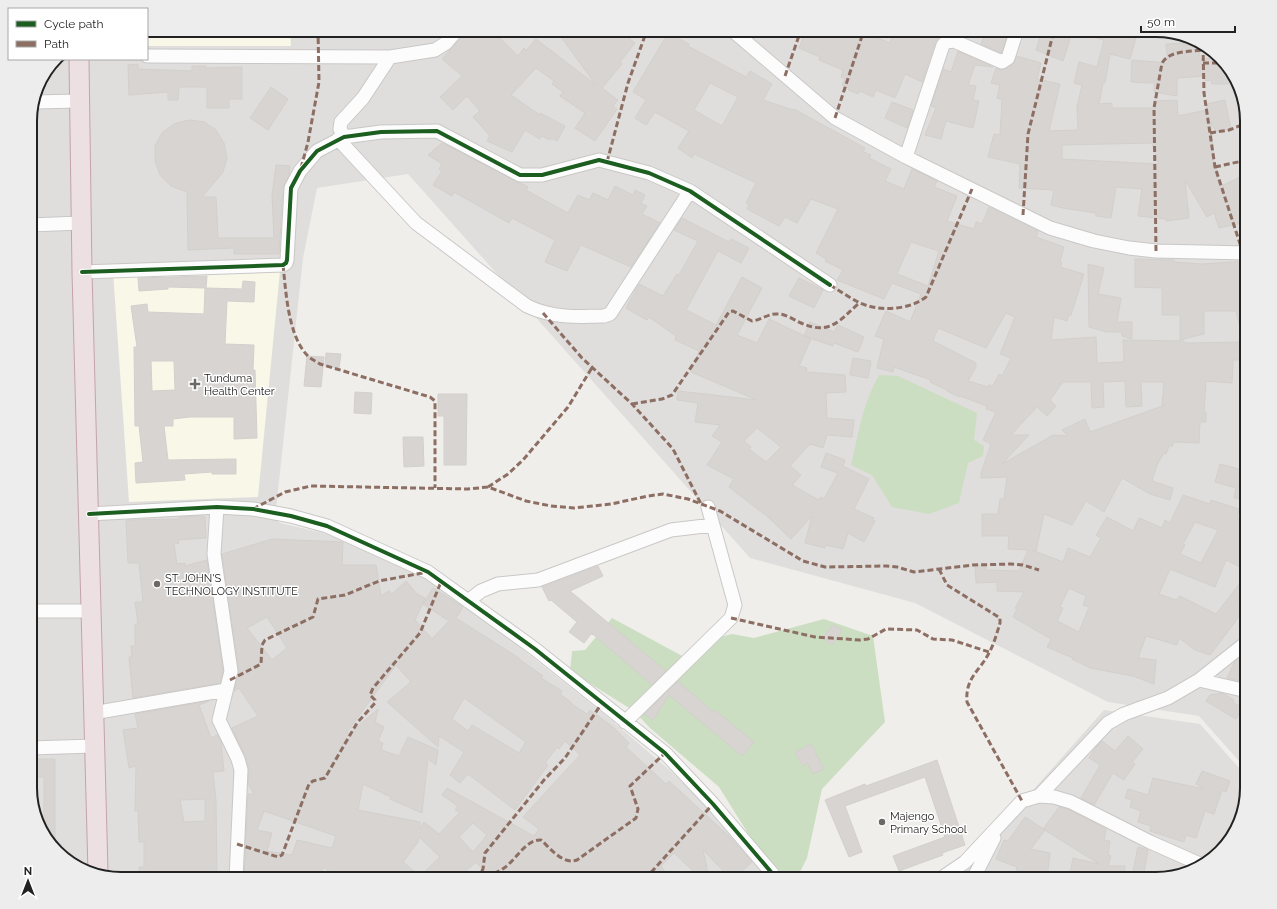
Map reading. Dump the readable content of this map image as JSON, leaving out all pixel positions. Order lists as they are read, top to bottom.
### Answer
{
  "places": {
    "health": ["Tunduma Health Center"],
    "other": ["ST. JOHN'S TECHNOLOGY INSTITUTE", "Majengo Primary School"]
  },
  "legend": ["Cycle path", "Path"],
  "scale_bar": "50 m",
  "north": "top"
}
